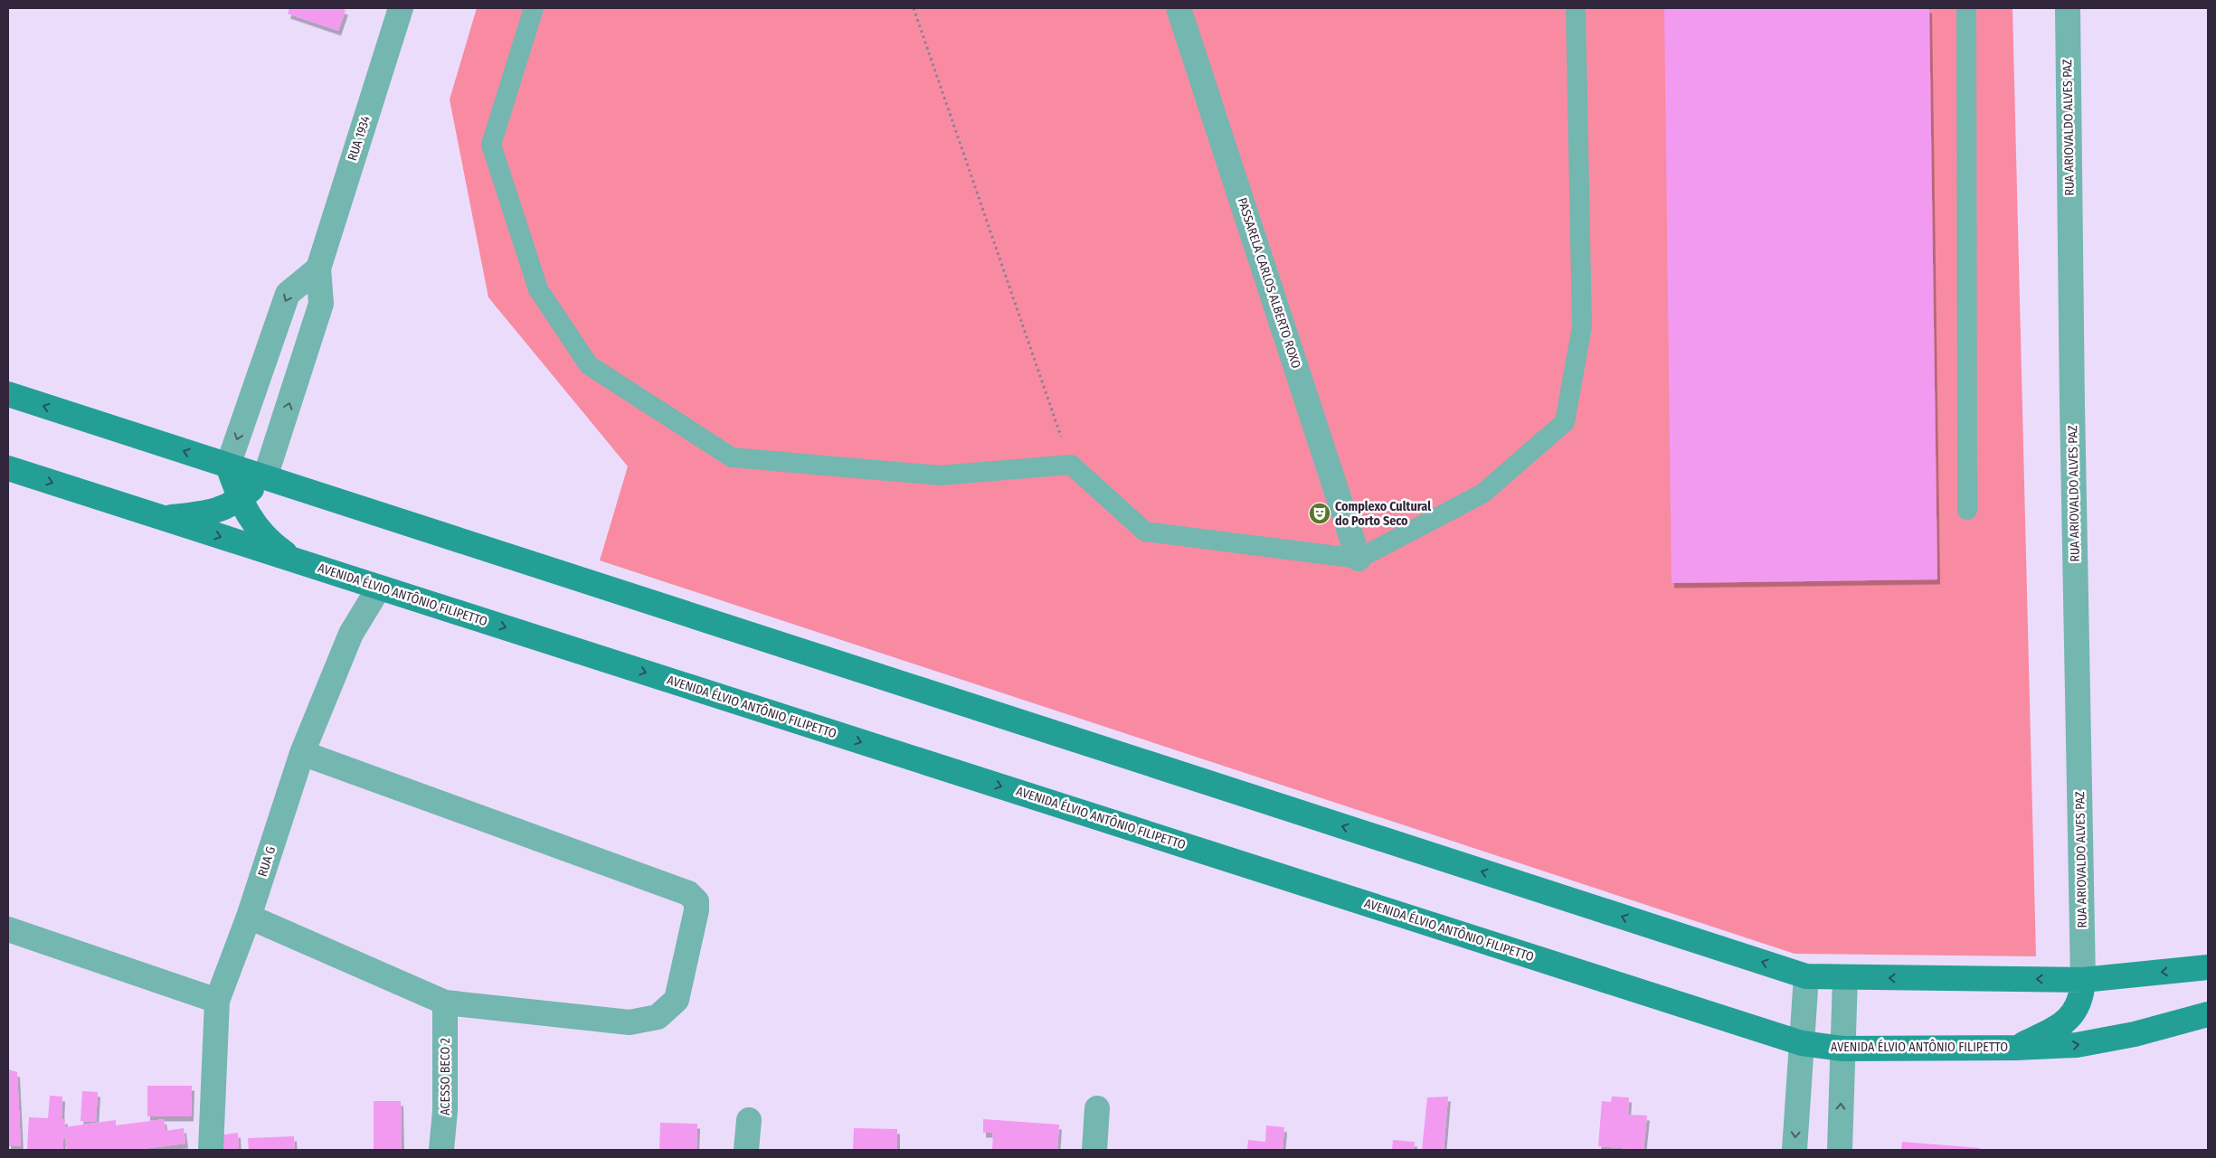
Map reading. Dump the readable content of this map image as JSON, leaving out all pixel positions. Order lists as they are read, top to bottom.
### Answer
{
  "streets": {
    "main road": ["AVENIDA ÉLVIO ANTÔNIO FILIPETTO"],
    "street": [
      "RUA ARIOVALDO ALVES PAZ",
      "RUA 1934",
      "PASSARELA CARLOS ALBERTO ROXO",
      "RUA G",
      "ACESSO BECO 2"
    ]
  },
  "crossings": [
    ["AVENIDA ÉLVIO ANTÔNIO FILIPETTO", "RUA G"]
  ],
  "places": {
    "theatre": ["Complexo Cultural do Porto Seco"]
  }
}
